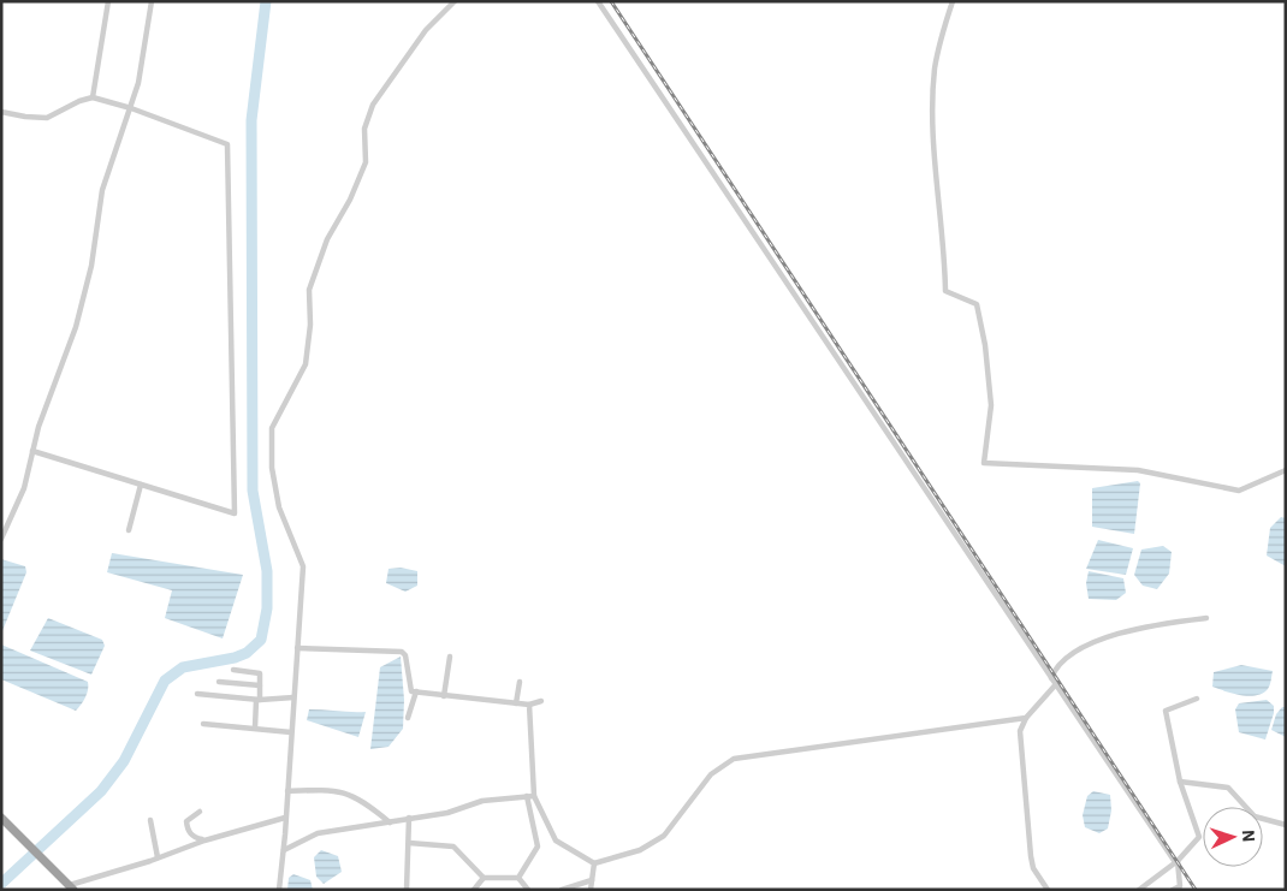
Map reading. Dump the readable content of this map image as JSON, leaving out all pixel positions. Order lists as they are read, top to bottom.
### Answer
{
  "north": "right"
}
